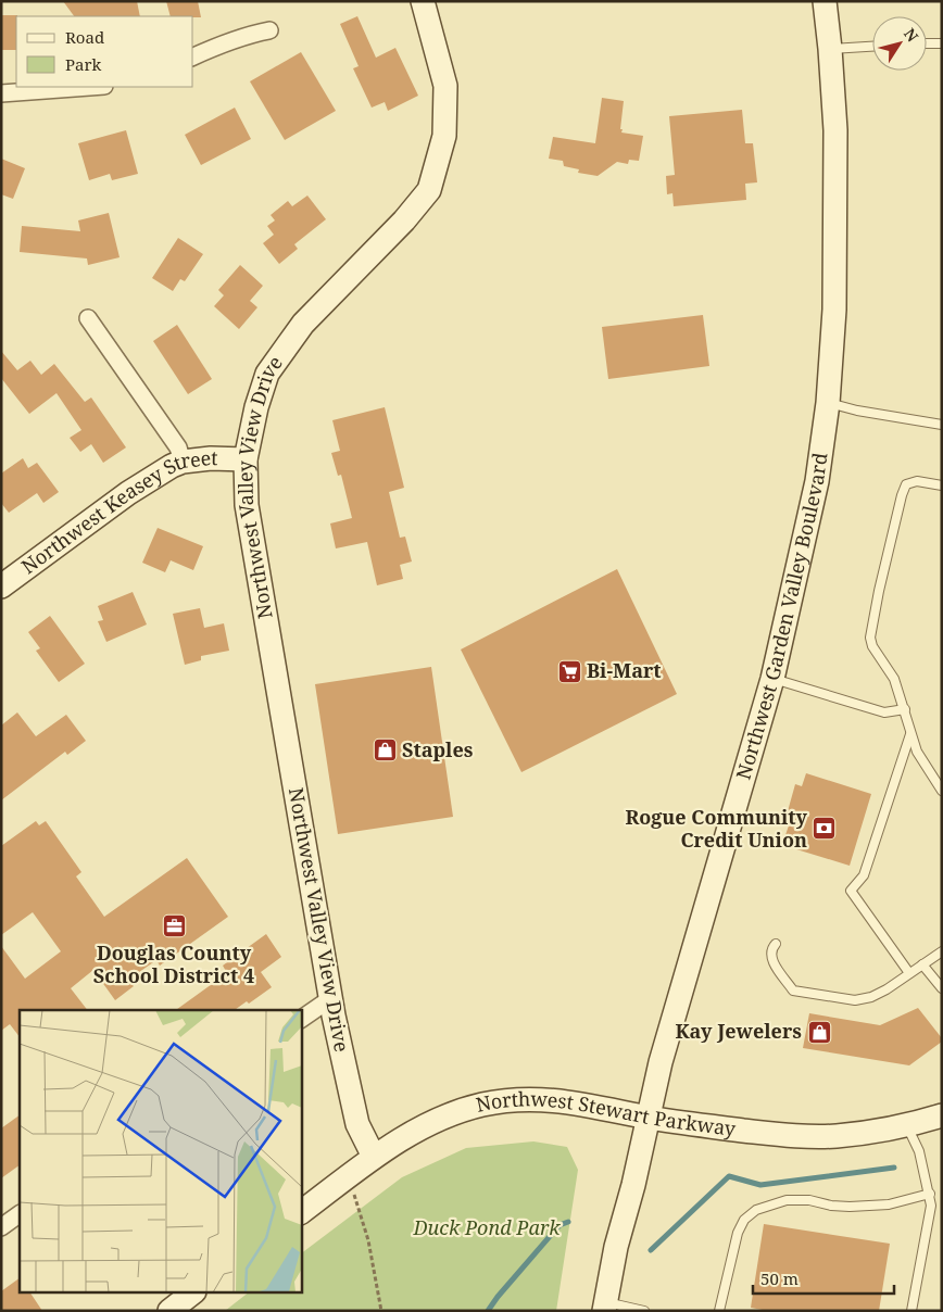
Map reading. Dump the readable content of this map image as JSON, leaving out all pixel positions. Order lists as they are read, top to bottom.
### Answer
{
  "streets": {
    "main road": [
      "Northwest Valley View Drive",
      "Northwest Keasey Street",
      "Northwest Garden Valley Boulevard",
      "Northwest Stewart Parkway"
    ]
  },
  "crossings": [
    ["Northwest Valley View Drive", "Northwest Keasey Street"],
    ["Northwest Valley View Drive", "Northwest Stewart Parkway"],
    ["Northwest Garden Valley Boulevard", "Northwest Stewart Parkway"]
  ],
  "parks": ["Duck Pond Park"],
  "places": {
    "supermarket": ["Bi-Mart"],
    "shop": ["Staples", "Kay Jewelers"],
    "bank": ["Rogue Community Credit Union"],
    "office": ["Douglas County School District 4"]
  },
  "legend": ["Road", "Park"],
  "scale_bar": "50 m",
  "north": "top right"
}
